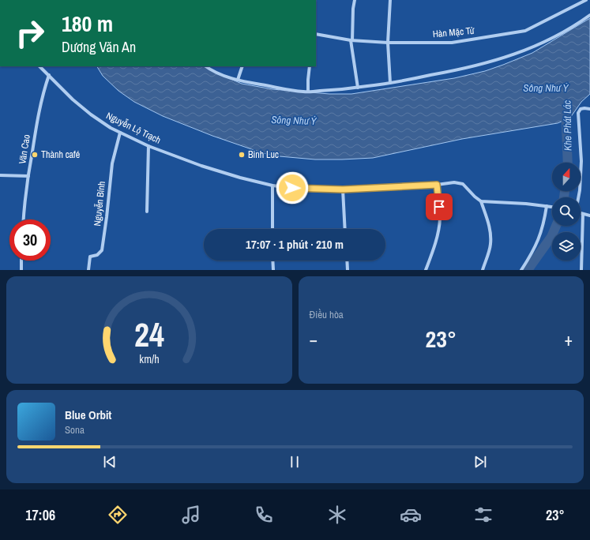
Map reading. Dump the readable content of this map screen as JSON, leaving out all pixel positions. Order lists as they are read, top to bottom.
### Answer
{
  "streets": {
    "street": [
      "Hàn Mặc Tử",
      "Nguyễn Lộ Trạch",
      "Văn Cao",
      "Nguyễn Bính"
    ]
  },
  "crossings": [
    ["Nguyễn Lộ Trạch", "Văn Cao"],
    ["Nguyễn Lộ Trạch", "Nguyễn Bính"]
  ],
  "water": ["Sông Như Ý", "Khe Phát Lác"],
  "places": ["Thành café", "Binh Luc"],
  "north": "top",
  "page": {
    "turn": ["180 m", "Dương Văn An"],
    "limit": "30",
    "trip": "17:07 · 1 phút · 210 m",
    "tile": "Điều hòa",
    "heat": ["−", "23°", "+"],
    "song": ["Blue Orbit", "Sona"],
    "tabs": ["17:06", "23°"],
    "gauge": ["24", "km/h"]
  }
}
